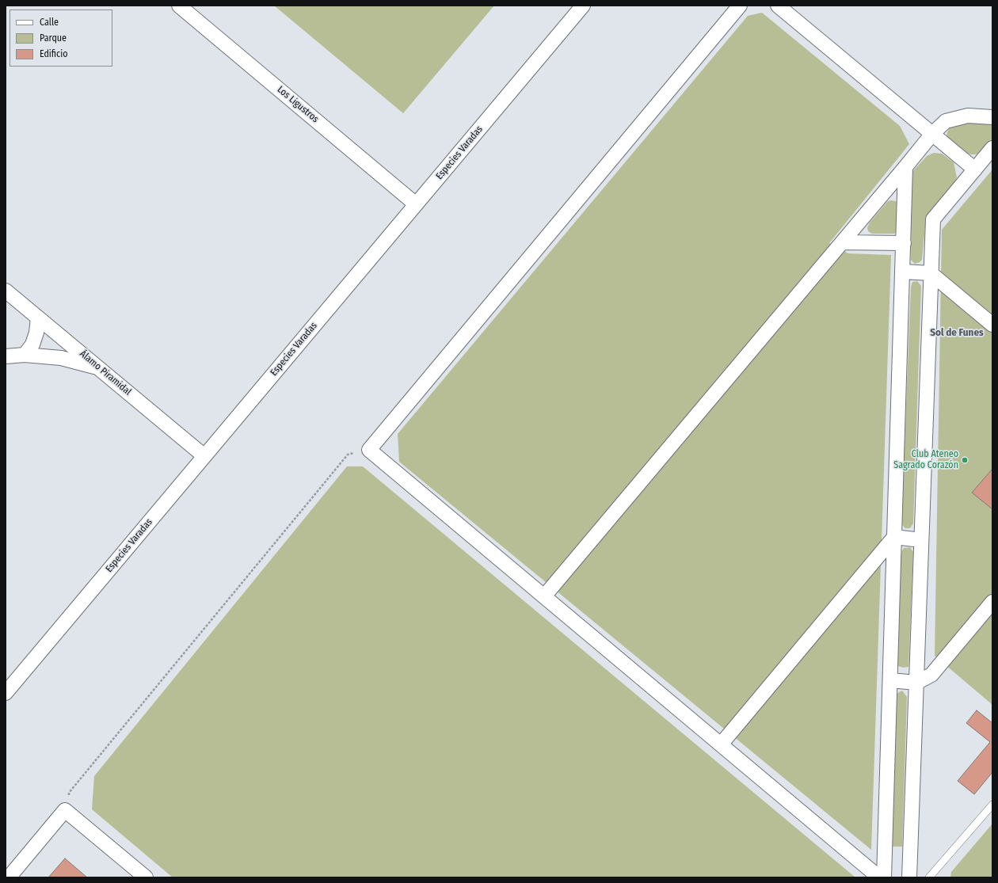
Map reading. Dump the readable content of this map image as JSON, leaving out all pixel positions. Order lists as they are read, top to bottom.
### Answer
{
  "streets": {
    "street": ["Los Ligustros", "Especies Varadas", "Álamo Piramidal"]
  },
  "crossings": [
    ["Los Ligustros", "Especies Varadas"],
    ["Especies Varadas", "Álamo Piramidal"]
  ],
  "districts": ["Sol de Funes"],
  "places": ["Club Ateneo Sagrado Corazón"],
  "legend": ["Calle", "Parque", "Edificio"]
}
